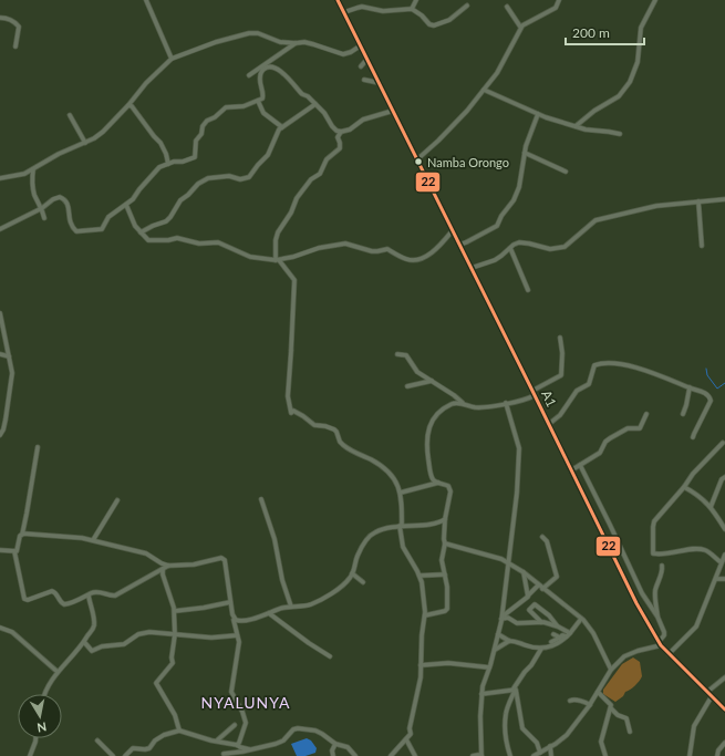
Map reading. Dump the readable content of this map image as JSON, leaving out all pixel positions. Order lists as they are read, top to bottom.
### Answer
{
  "streets": {
    "highway": ["A1"]
  },
  "districts": ["NYALUNYA"],
  "places": ["Namba Orongo"],
  "lines": ["transit line 22"],
  "scale_bar": "200 m",
  "north": "bottom"
}
